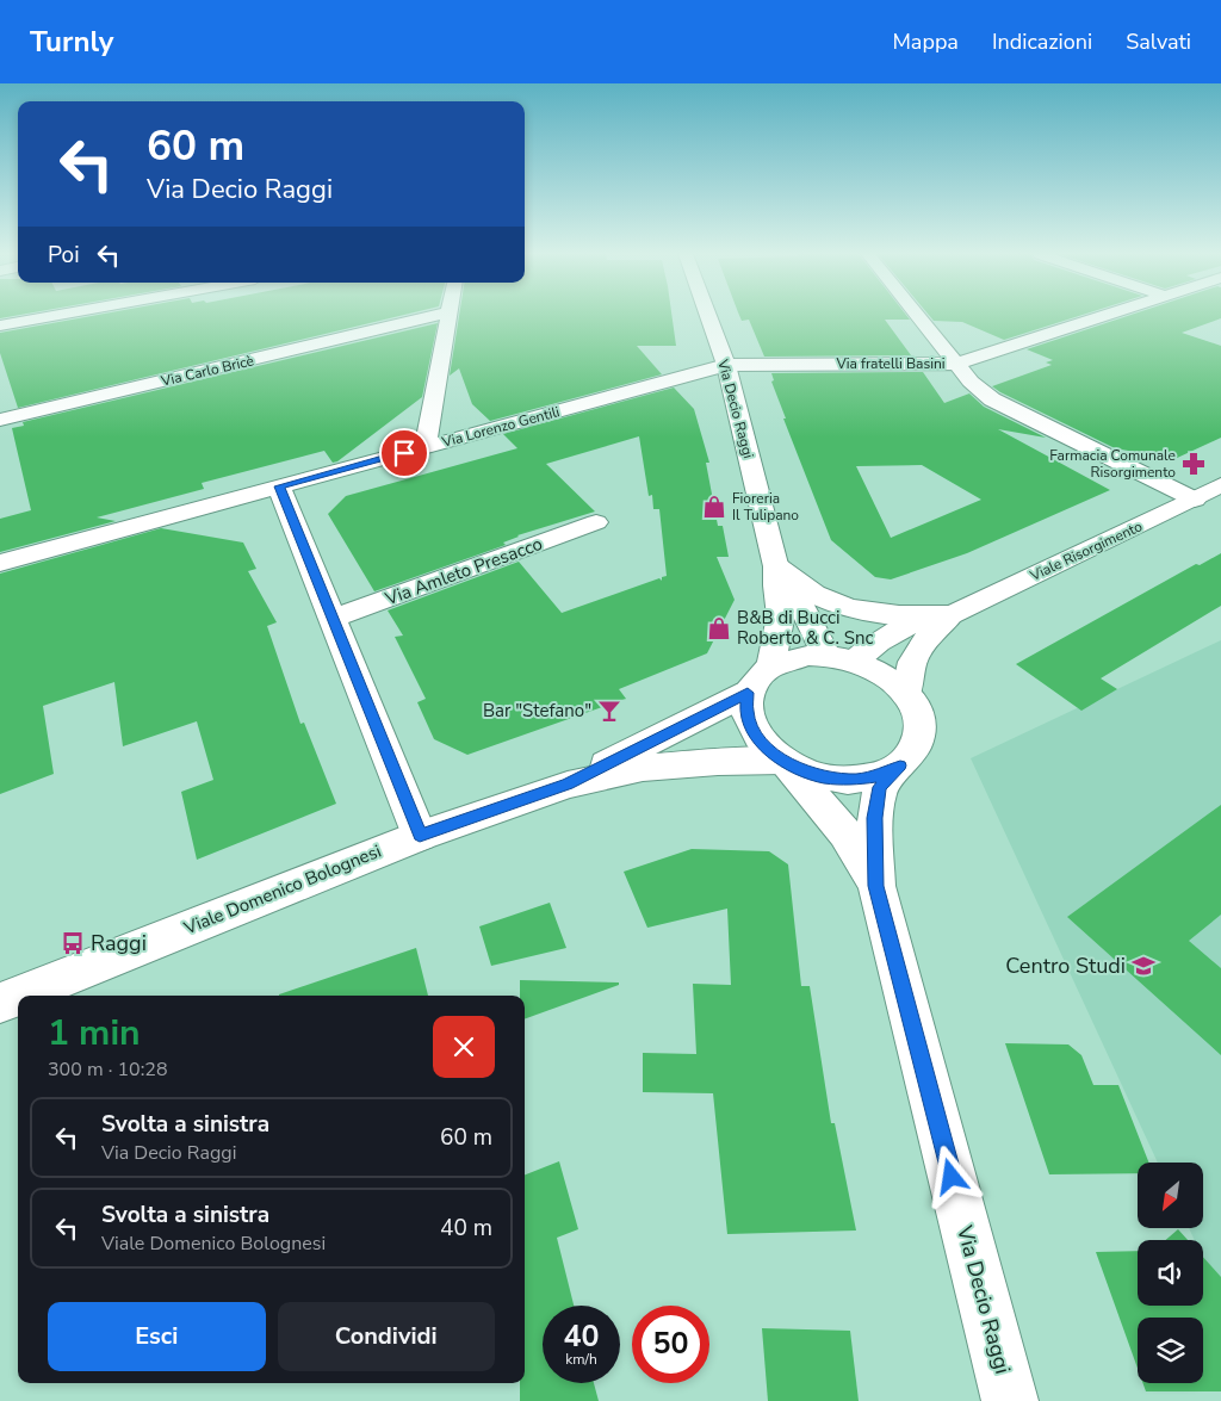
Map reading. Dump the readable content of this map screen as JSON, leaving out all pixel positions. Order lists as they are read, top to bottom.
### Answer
{
  "streets": {
    "street": [
      "Via fratelli Basini",
      "Via Carlo Bricè",
      "Via Decio Raggi",
      "Via Lorenzo Gentili",
      "Viale Risorgimento",
      "Via Amleto Presacco",
      "Viale Domenico Bolognesi"
    ]
  },
  "crossings": [
    ["Via fratelli Basini", "Via Decio Raggi"],
    ["Via fratelli Basini", "Via Lorenzo Gentili"],
    ["Via Decio Raggi", "Via Lorenzo Gentili"],
    ["Via Decio Raggi", "Viale Risorgimento"],
    ["Via Decio Raggi", "Viale Domenico Bolognesi"],
    ["Viale Risorgimento", "Viale Domenico Bolognesi"]
  ],
  "places": {
    "pharmacy": ["Farmacia Comunale Risorgimento"],
    "shop": ["Fioreria Il Tulipano", "B&B di Bucci Roberto & C. Snc"],
    "bar": ["Bar \"Stefano\""],
    "bus stop": ["Raggi"],
    "school or university": ["Centro Studi"]
  },
  "north": "bottom left",
  "page": {
    "header": "Turnly",
    "nav": ["Mappa", "Indicazioni", "Salvati"],
    "turn": ["60 m", "Via Decio Raggi"],
    "then": "Poi",
    "heading": ["1 min", "300 m · 10:28"],
    "list": [
      {
        "name": "Svolta a sinistra",
        "note": "Via Decio Raggi",
        "value": "60 m"
      },
      {
        "name": "Svolta a sinistra",
        "note": "Viale Domenico Bolognesi",
        "value": "40 m"
      }
    ],
    "buttons": ["Esci", "Condividi"],
    "speed": "40 km/h",
    "limit": "50"
  }
}
